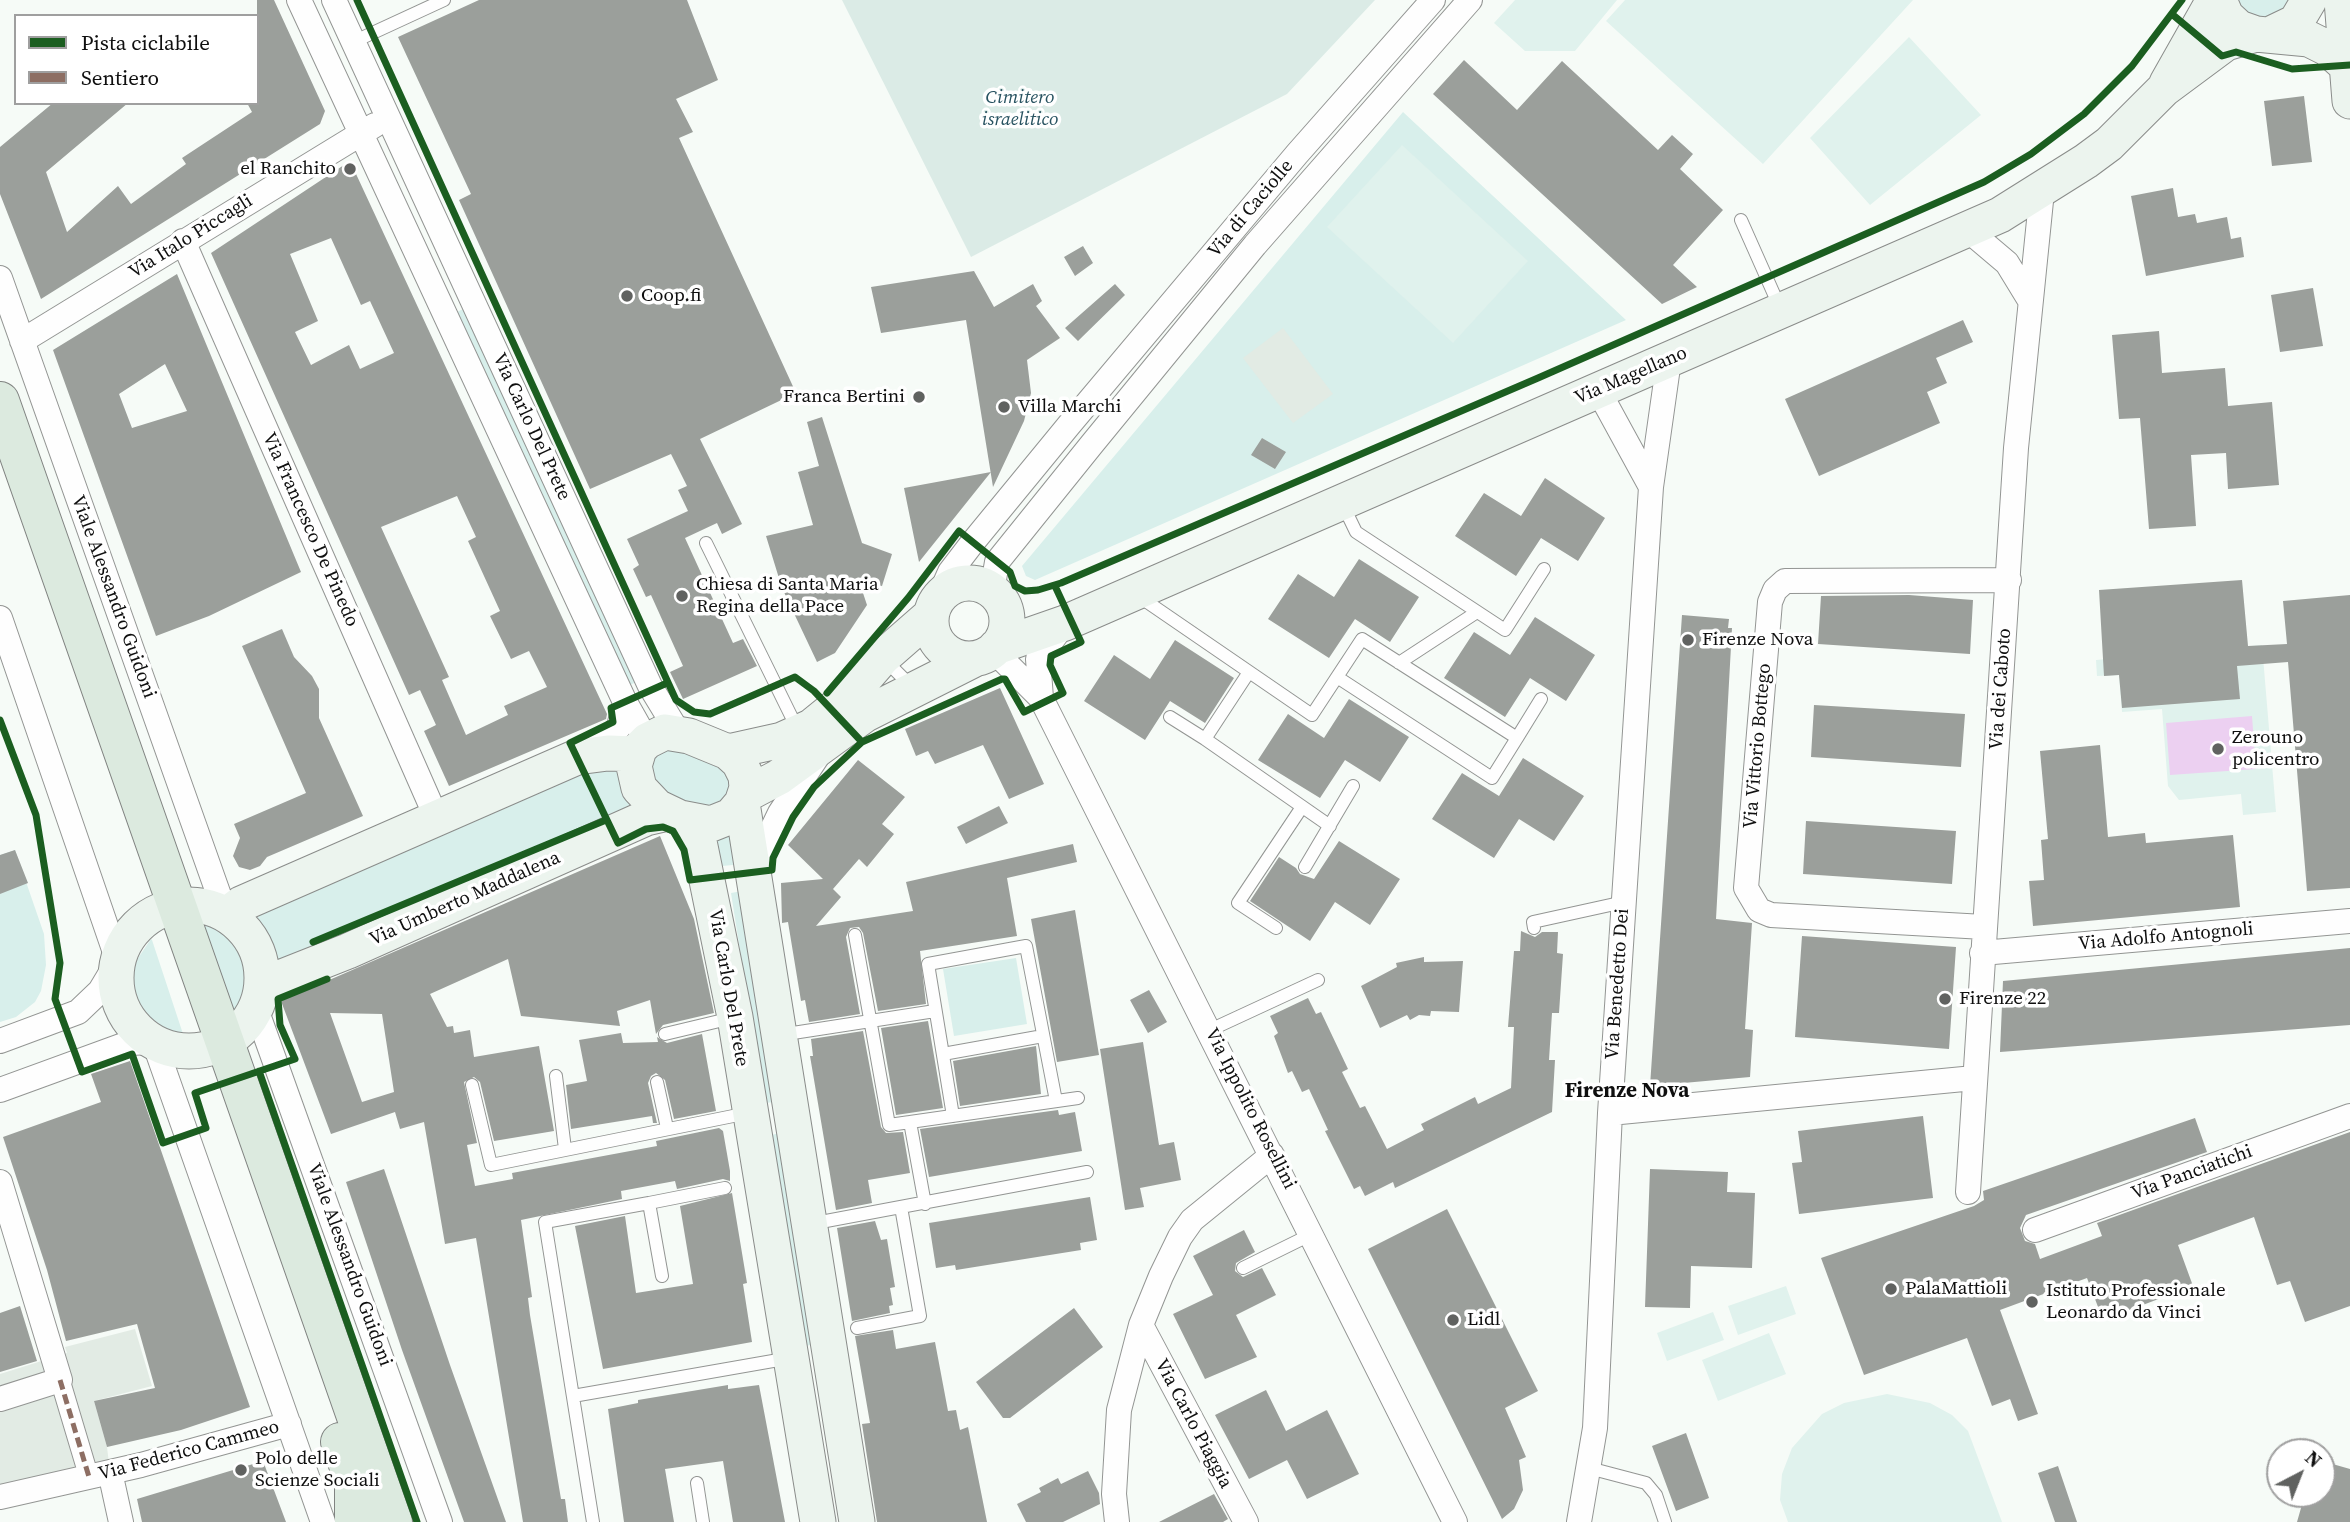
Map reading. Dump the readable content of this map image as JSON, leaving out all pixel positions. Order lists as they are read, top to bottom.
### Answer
{
  "streets": {
    "main road": [
      "Via Magellano",
      "Via Carlo Del Prete",
      "Viale Alessandro Guidoni",
      "Via Umberto Maddalena"
    ],
    "street": [
      "Via di Caciolle",
      "Via Italo Piccagli",
      "Via Francesco De Pinedo",
      "Via dei Caboto",
      "Via Vittorio Bottego",
      "Via Adolfo Antognoli",
      "Via Benedetto Dei",
      "Via Ippolito Rosellini",
      "Via Panciatichi",
      "Via Carlo Piaggia",
      "Via Federico Cammeo"
    ]
  },
  "crossings": [
    ["Via di Caciolle", "Via Magellano"],
    ["Via di Caciolle", "Via Ippolito Rosellini"],
    ["Via Italo Piccagli", "Via Carlo Del Prete"],
    ["Via Italo Piccagli", "Via Francesco De Pinedo"],
    ["Via Italo Piccagli", "Viale Alessandro Guidoni"],
    ["Via Magellano", "Via dei Caboto"],
    ["Via Magellano", "Via Benedetto Dei"],
    ["Via Magellano", "Via Ippolito Rosellini"],
    ["Via Carlo Del Prete", "Via Umberto Maddalena"],
    ["Viale Alessandro Guidoni", "Via Umberto Maddalena"],
    ["Via dei Caboto", "Via Vittorio Bottego"],
    ["Via dei Caboto", "Via Adolfo Antognoli"]
  ],
  "districts": ["Firenze Nova"],
  "parks": ["Cimitero israelitico"],
  "places": [
    "el Ranchito",
    "Coop.fi",
    "Franca Bertini",
    "Villa Marchi",
    "Chiesa di Santa Maria Regina della Pace",
    "Firenze Nova",
    "Zerouno policentro",
    "Firenze 22",
    "PalaMattioli",
    "Istituto Professionale Leonardo da Vinci",
    "Lidl",
    "Polo delle Scienze Sociali"
  ],
  "legend": ["Pista ciclabile", "Sentiero"],
  "north": "top right"
}
